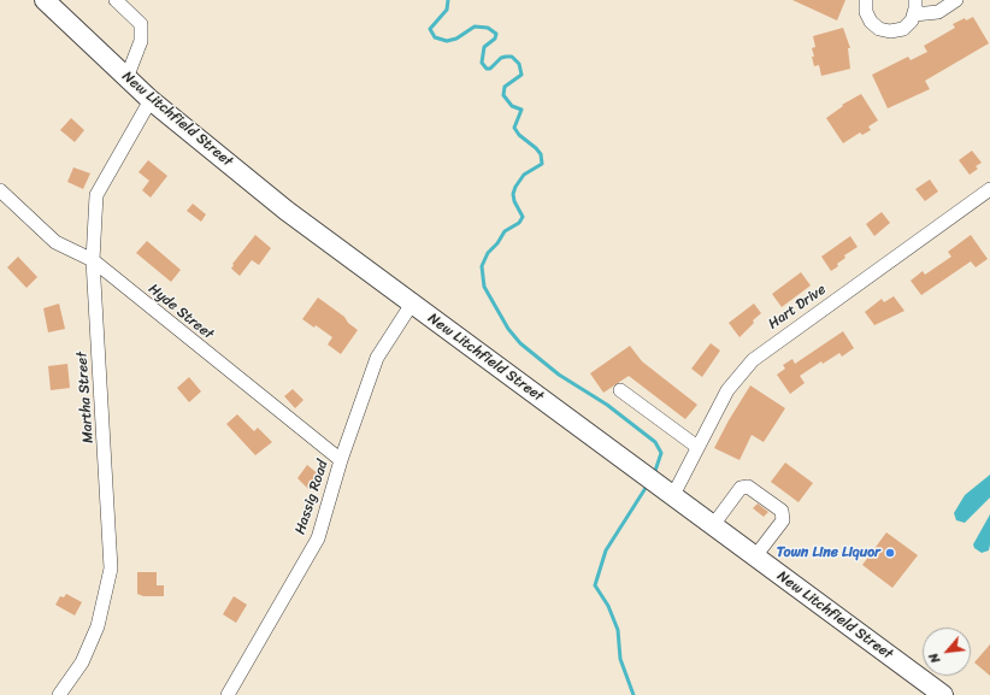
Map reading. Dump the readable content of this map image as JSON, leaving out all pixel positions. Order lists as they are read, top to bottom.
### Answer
{
  "streets": {
    "highway": ["New Litchfield Street"],
    "street": [
      "Hart Drive",
      "Hyde Street",
      "Martha Street",
      "Hassig Road"
    ]
  },
  "crossings": [
    ["New Litchfield Street", "Hart Drive"],
    ["New Litchfield Street", "Martha Street"],
    ["New Litchfield Street", "Hassig Road"],
    ["Hyde Street", "Martha Street"],
    ["Hyde Street", "Hassig Road"]
  ],
  "places": ["Town Line Liquor"],
  "north": "bottom left"
}
